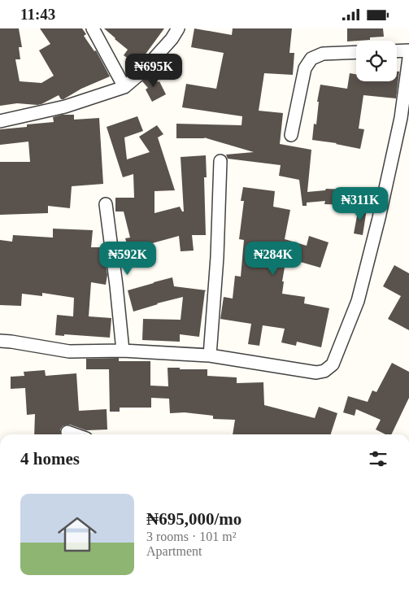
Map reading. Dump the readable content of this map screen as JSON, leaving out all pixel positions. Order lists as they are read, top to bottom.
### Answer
{
  "page": {
    "status": "11:43",
    "price": [
      "₦695K",
      "₦311K",
      "₦592K",
      "₦284K"
    ],
    "heading": "4 homes",
    "list": [
      {
        "name": "₦695,000/mo",
        "note": "3 rooms · 101 m² · Apartment"
      }
    ]
  }
}
